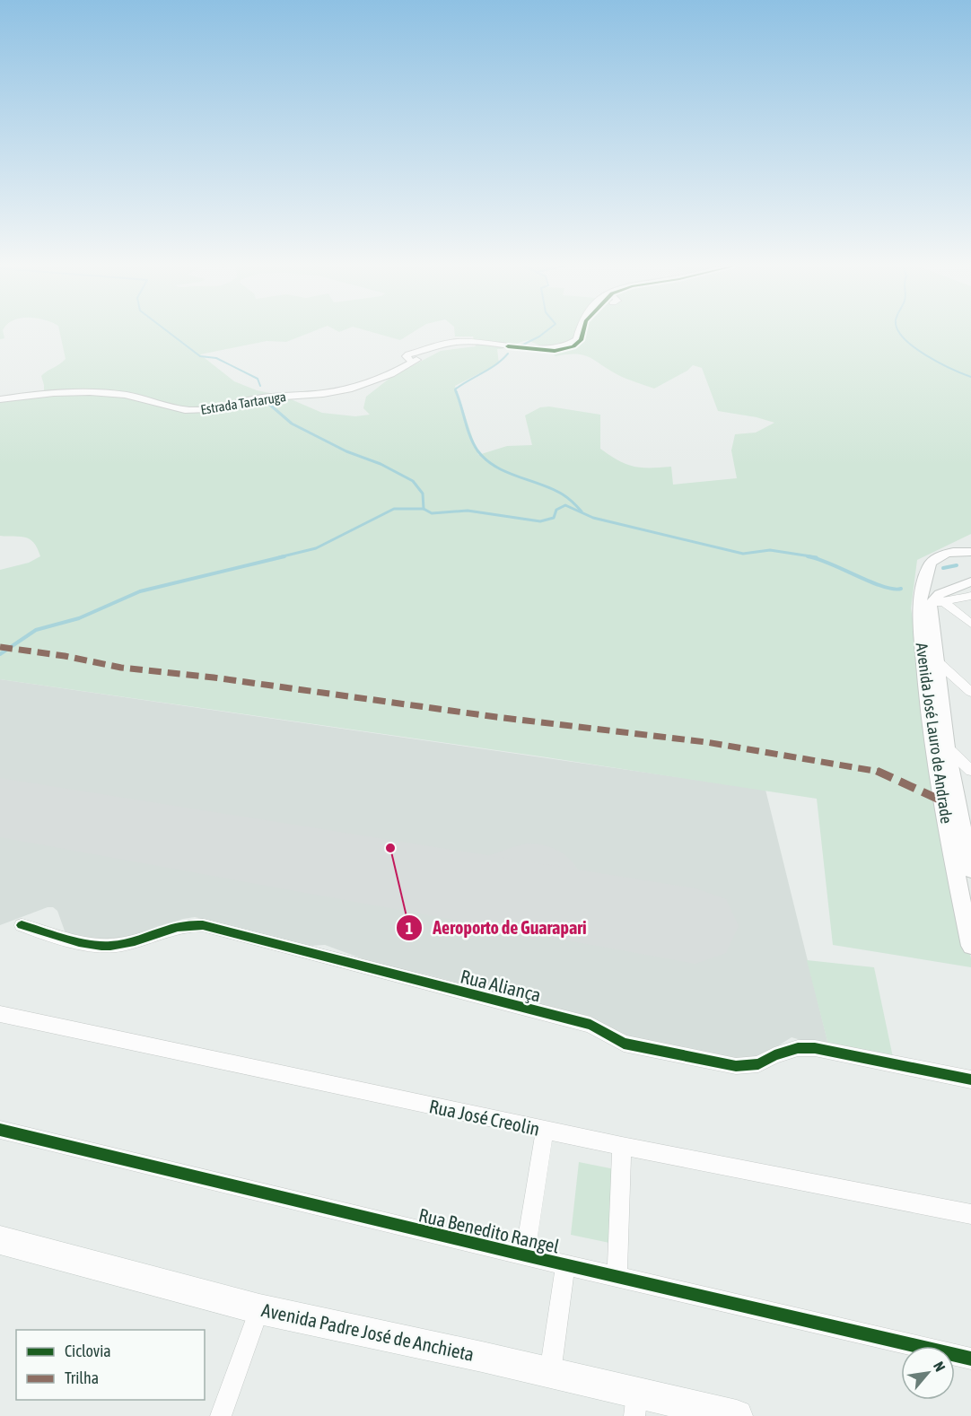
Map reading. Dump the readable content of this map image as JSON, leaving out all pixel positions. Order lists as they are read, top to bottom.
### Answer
{
  "streets": {
    "main road": ["Avenida Padre José de Anchieta"],
    "street": [
      "Estrada Tartaruga",
      "Avenida José Lauro de Andrade",
      "Rua Aliança",
      "Rua José Creolin",
      "Rua Benedito Rangel"
    ]
  },
  "crossings": [
    ["Rua José Creolin", "Rua Benedito Rangel"]
  ],
  "places": ["Aeroporto de Guarapari"],
  "legend": ["Ciclovia", "Trilha"],
  "north": "top right"
}
